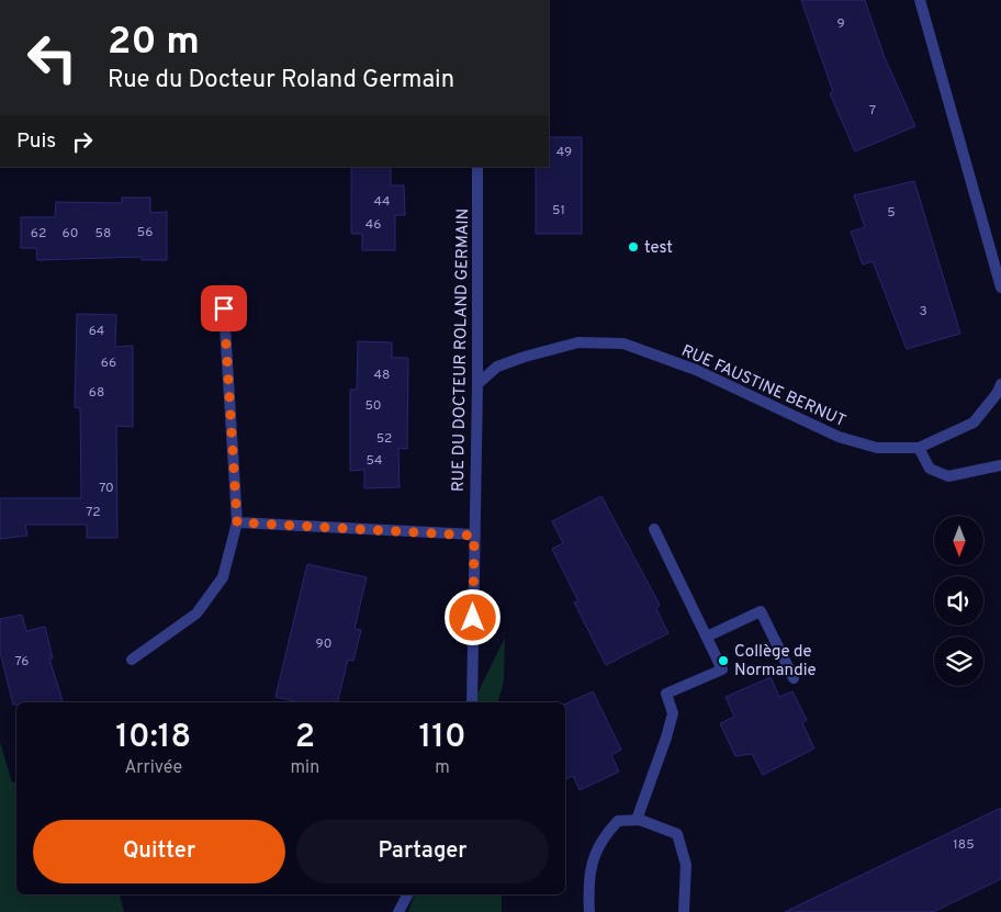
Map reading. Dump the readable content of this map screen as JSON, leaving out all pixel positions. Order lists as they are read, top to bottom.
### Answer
{
  "streets": {
    "street": ["RUE DU DOCTEUR ROLAND GERMAIN", "RUE FAUSTINE BERNUT"]
  },
  "crossings": [
    ["RUE DU DOCTEUR ROLAND GERMAIN", "RUE FAUSTINE BERNUT"]
  ],
  "places": ["test", "Collège de Normandie"],
  "house_numbers": [
    "9",
    "7",
    "49",
    "44",
    "51",
    "5",
    "46",
    "56",
    "62",
    "60",
    "58",
    "3",
    "64",
    "66",
    "48",
    "68",
    "50",
    "52",
    "54",
    "70",
    "72",
    "90",
    "76",
    "185"
  ],
  "north": "bottom",
  "page": {
    "turn": ["20 m", "Rue du Docteur Roland Germain"],
    "then": "Puis",
    "eta": [
      "10:18",
      "Arrivée",
      "2",
      "min",
      "110",
      "m"
    ],
    "buttons": ["Quitter", "Partager"]
  }
}
